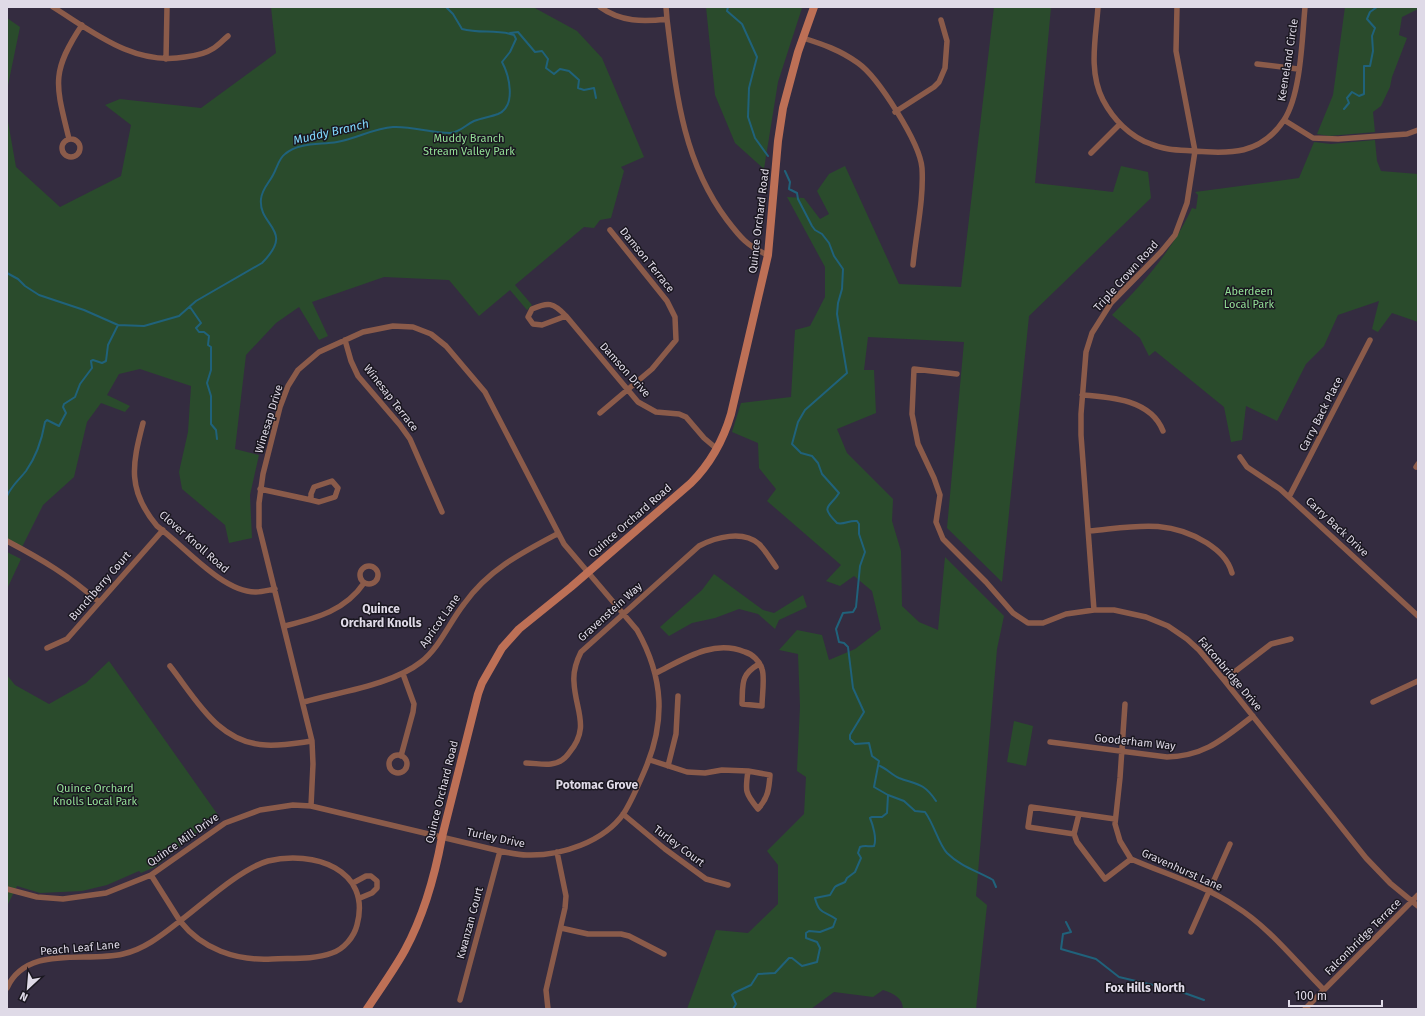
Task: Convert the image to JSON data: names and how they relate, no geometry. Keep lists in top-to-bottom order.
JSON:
{
  "streets": {
    "street": [
      "Keeneland Circle",
      "Quince Orchard Road",
      "Damson Terrace",
      "Triple Crown Road",
      "Damson Drive",
      "Winesap Terrace",
      "Carry Back Place",
      "Winesap Drive",
      "Carry Back Drive",
      "Clover Knoll Road",
      "Bunchberry Court",
      "Gravenstein Way",
      "Apricot Lane",
      "Falconbridge Drive",
      "Gooderham Way",
      "Turley Drive",
      "Quince Mill Drive",
      "Turley Court",
      "Gravenhurst Lane",
      "Kwanzan Court",
      "Falconbridge Terrace",
      "Peach Leaf Lane"
    ]
  },
  "crossings": [
    ["Keeneland Circle", "Triple Crown Road"],
    ["Quince Orchard Road", "Damson Drive"],
    ["Quince Orchard Road", "Winesap Drive"],
    ["Quince Orchard Road", "Turley Drive"],
    ["Quince Orchard Road", "Quince Mill Drive"],
    ["Damson Terrace", "Damson Drive"],
    ["Triple Crown Road", "Falconbridge Drive"],
    ["Winesap Terrace", "Winesap Drive"],
    ["Carry Back Place", "Carry Back Drive"],
    ["Winesap Drive", "Clover Knoll Road"],
    ["Winesap Drive", "Apricot Lane"],
    ["Winesap Drive", "Turley Drive"],
    ["Winesap Drive", "Quince Mill Drive"],
    ["Clover Knoll Road", "Bunchberry Court"],
    ["Gravenstein Way", "Turley Drive"],
    ["Falconbridge Drive", "Gooderham Way"],
    ["Falconbridge Drive", "Falconbridge Terrace"],
    ["Gooderham Way", "Gravenhurst Lane"],
    ["Turley Drive", "Quince Mill Drive"],
    ["Turley Drive", "Turley Court"],
    ["Turley Drive", "Kwanzan Court"],
    ["Gravenhurst Lane", "Falconbridge Terrace"]
  ],
  "districts": ["Quince Orchard Knolls", "Potomac Grove", "Fox Hills North"],
  "water": ["Muddy Branch"],
  "parks": ["Muddy Branch Stream Valley Park", "Aberdeen Local Park", "Quince Orchard Knolls Local Park"],
  "scale_bar": "100 m",
  "north": "bottom left"
}
